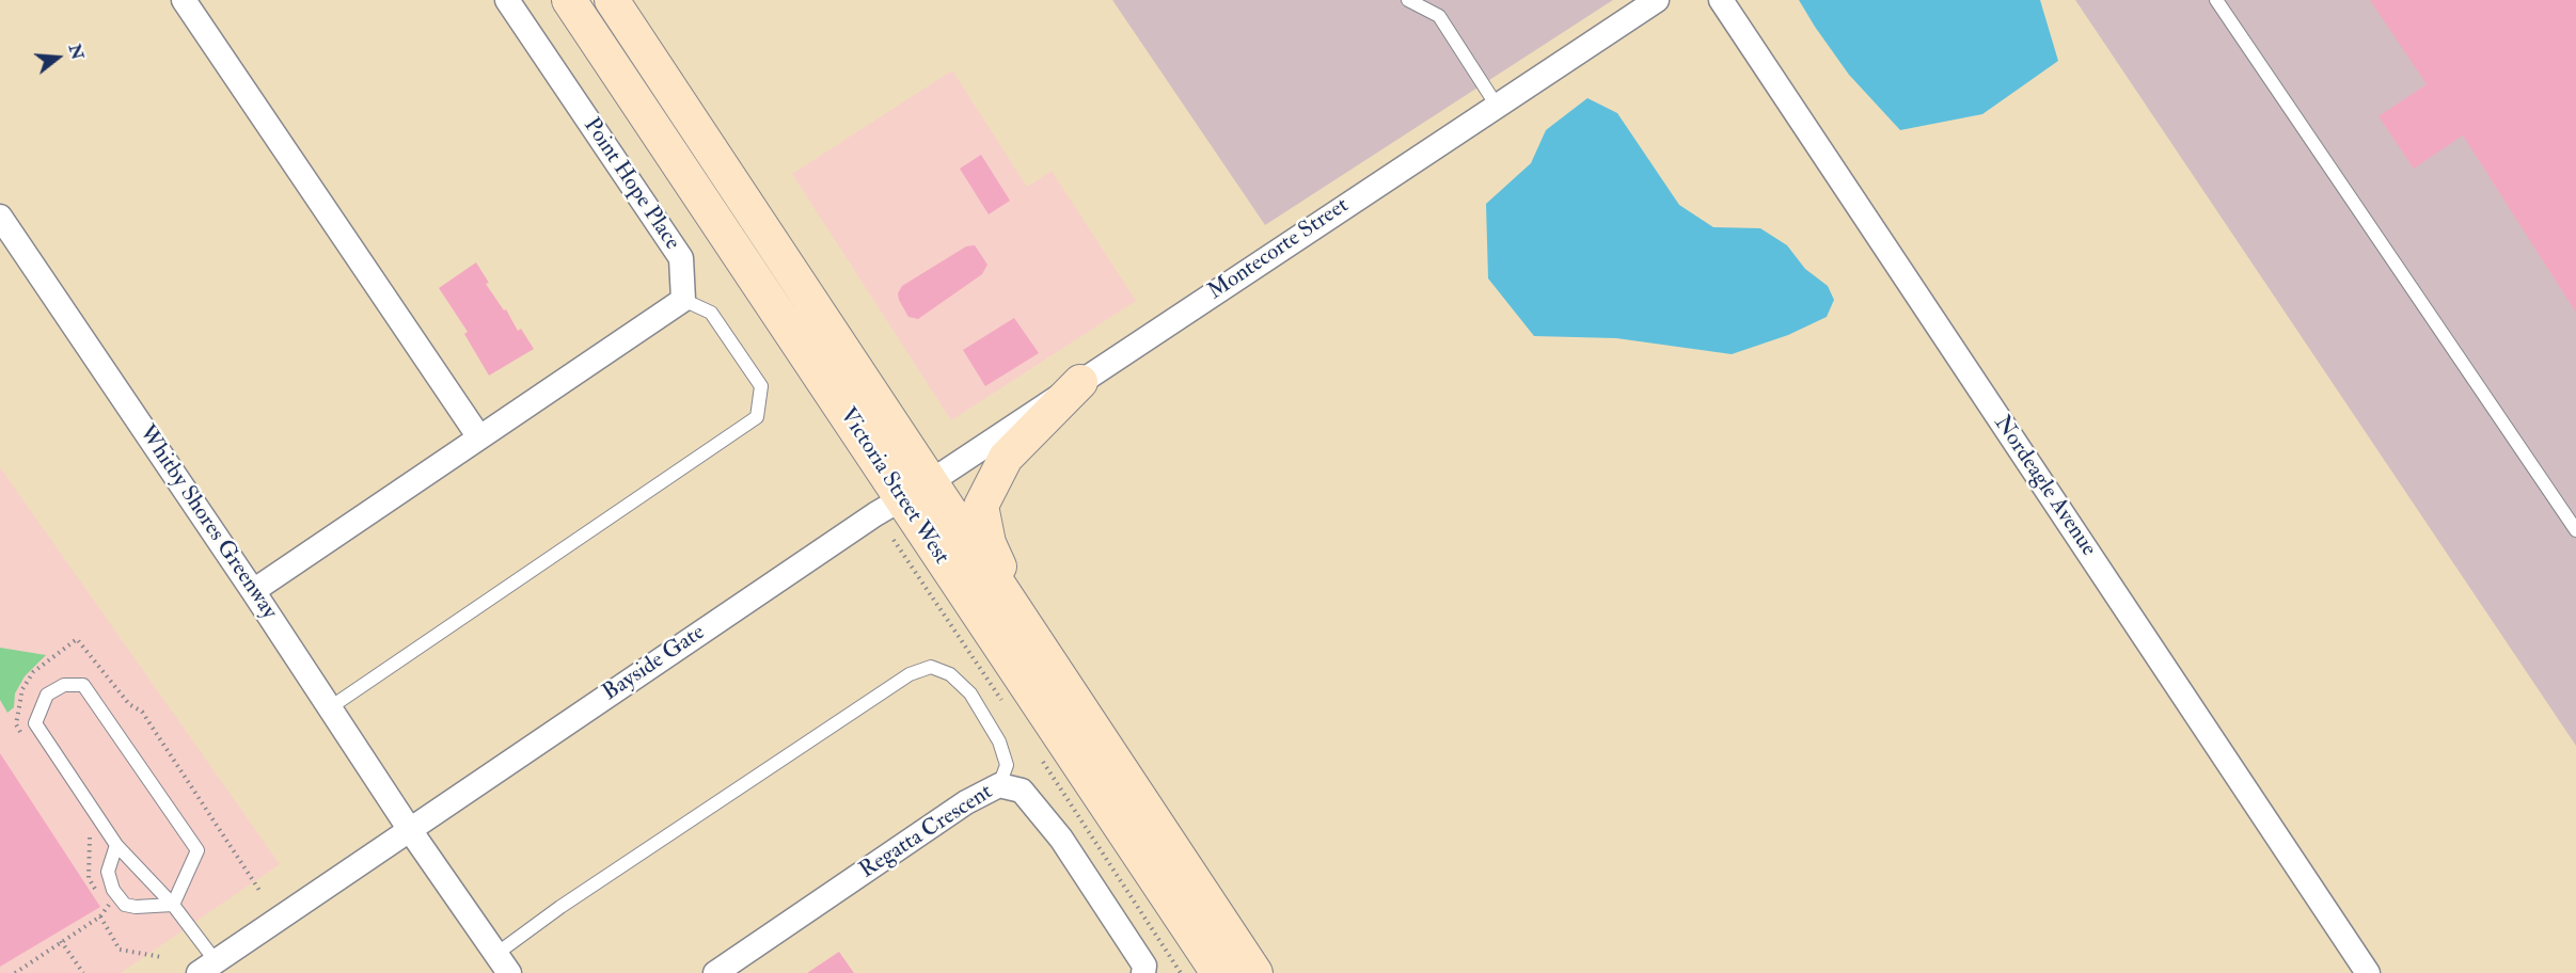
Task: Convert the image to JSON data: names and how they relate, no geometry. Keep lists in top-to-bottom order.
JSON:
{
  "streets": {
    "main road": ["Victoria Street West"],
    "street": [
      "Point Hope Place",
      "Montecorte Street",
      "Nordeagle Avenue",
      "Whitby Shores Greenway",
      "Bayside Gate",
      "Regatta Crescent"
    ]
  },
  "crossings": [
    ["Montecorte Street", "Victoria Street West"],
    ["Montecorte Street", "Bayside Gate"],
    ["Victoria Street West", "Bayside Gate"],
    ["Whitby Shores Greenway", "Bayside Gate"]
  ],
  "north": "right"
}
